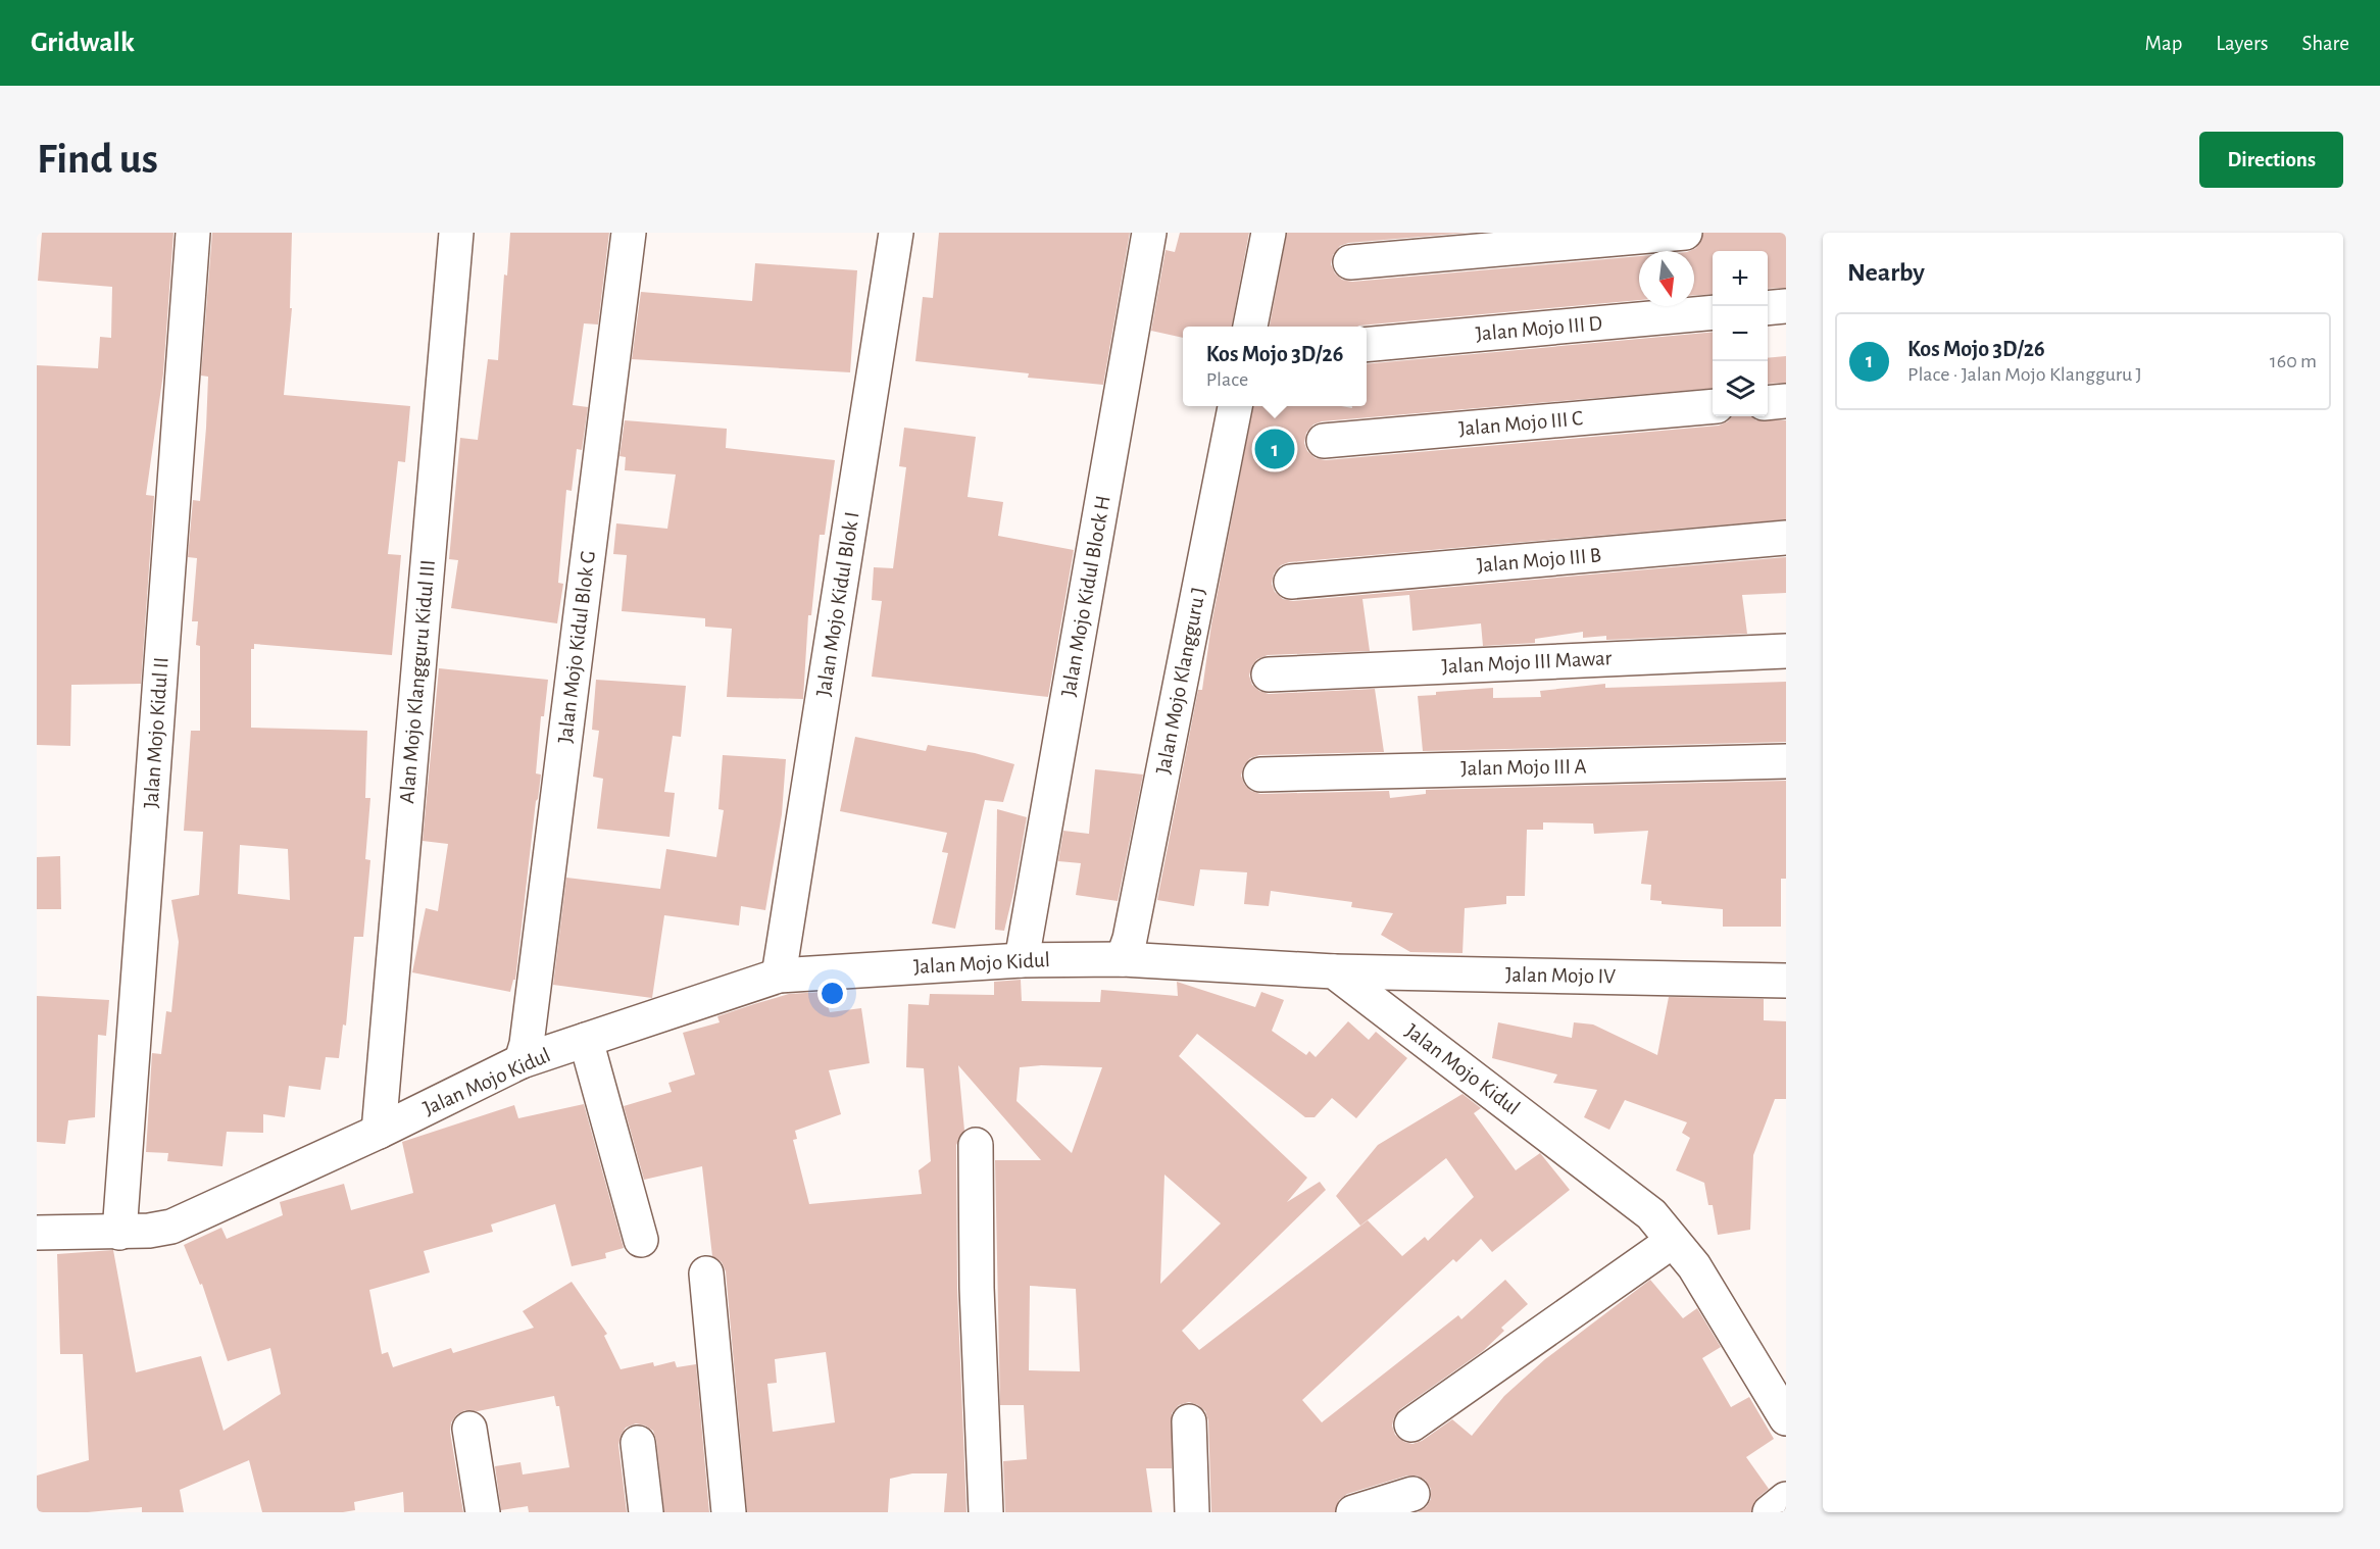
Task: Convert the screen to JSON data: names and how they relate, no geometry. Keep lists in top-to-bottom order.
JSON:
{
  "streets": {
    "street": [
      "Jalan Mojo III D",
      "Jalan Mojo III C",
      "Jalan Mojo III B",
      "Jalan Mojo Kidul Block H",
      "Jalan Mojo Kidul Blok I",
      "Jalan Mojo Kidul Blok G",
      "Jalan Mojo III Mawar",
      "Jalan Mojo Klangguru J",
      "Alan Mojo Klangguru Kidul III",
      "Jalan Mojo Kidul II",
      "Jalan Mojo III A",
      "Jalan Mojo Kidul",
      "Jalan Mojo IV"
    ]
  },
  "crossings": [
    ["Jalan Mojo Kidul Block H", "Jalan Mojo Kidul"],
    ["Jalan Mojo Kidul Blok I", "Jalan Mojo Kidul"],
    ["Jalan Mojo Kidul Blok G", "Jalan Mojo Kidul"],
    ["Jalan Mojo Klangguru J", "Jalan Mojo Kidul"],
    ["Alan Mojo Klangguru Kidul III", "Jalan Mojo Kidul"],
    ["Jalan Mojo Kidul II", "Jalan Mojo Kidul"],
    ["Jalan Mojo Kidul", "Jalan Mojo IV"]
  ],
  "north": "bottom",
  "page": {
    "header": "Gridwalk",
    "nav": ["Map", "Layers", "Share"],
    "buttons": "Directions",
    "title": "Find us",
    "heading": "Nearby",
    "map_buttons": ["+", "−"],
    "list": [
      {
        "mark": "1",
        "name": "Kos Mojo 3D/26",
        "note": "Place · Jalan Mojo Klangguru J",
        "value": "160 m"
      }
    ],
    "popup": ["Kos Mojo 3D/26", "Place"],
    "pins": "1"
  }
}
